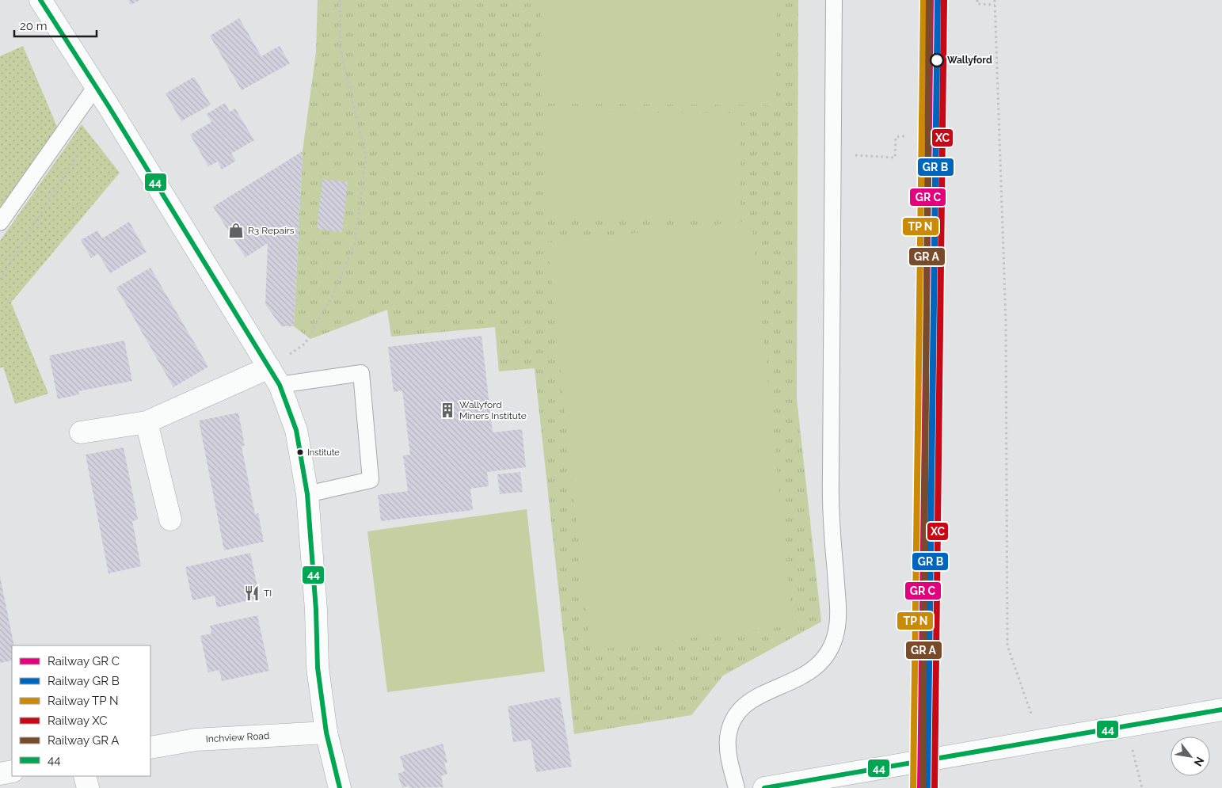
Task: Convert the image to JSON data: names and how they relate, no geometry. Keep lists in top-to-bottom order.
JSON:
{
  "streets": {
    "street": ["Inchview Road"]
  },
  "places": {
    "other": ["Wallyford", "Institute"],
    "shop": ["R3 Repairs"],
    "building": ["Wallyford Miners Institute"],
    "restaurant": ["TI"]
  },
  "lines": ["rail line XC", "transit line 44"],
  "legend": [
    "Railway GR C",
    "Railway GR B",
    "Railway TP N",
    "Railway XC",
    "Railway GR A",
    "44"
  ],
  "scale_bar": "20 m",
  "north": "bottom right"
}
